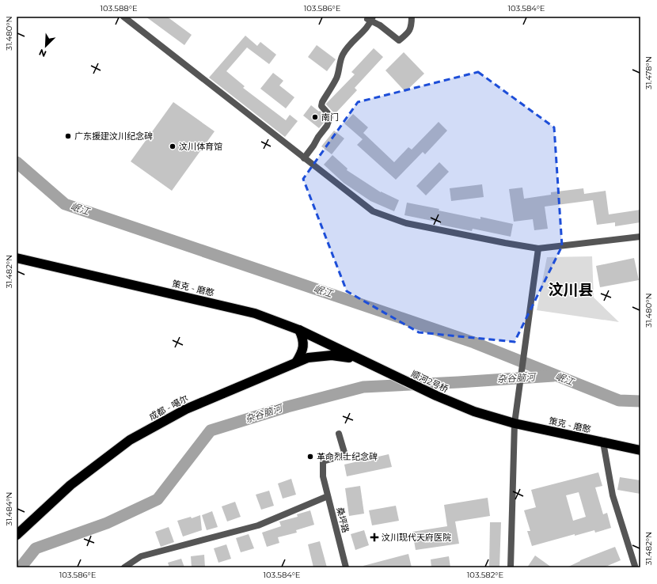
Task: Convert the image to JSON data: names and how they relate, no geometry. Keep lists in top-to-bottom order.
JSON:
{
  "streets": {
    "highway": ["策克 - 磨憨", "顺河2号桥", "成都 - 噶尔"],
    "street": ["桑坪路"]
  },
  "crossings": [
    ["策克 - 磨憨", "顺河2号桥"],
    ["策克 - 磨憨", "成都 - 噶尔"],
    ["顺河2号桥", "成都 - 噶尔"]
  ],
  "districts": ["汶川县"],
  "water": ["岷江", "杂谷脑河"],
  "places": {
    "other": [
      "南门",
      "广东援建汶川纪念碑",
      "汶川体育馆",
      "革命烈士纪念碑"
    ],
    "health": ["汶川现代天府医院"]
  },
  "north": "bottom left",
  "coordinates": [
    "103.588°E",
    "103.586°E",
    "103.584°E",
    "31.480°N",
    "31.478°N",
    "31.482°N",
    "31.484°N",
    "103.582°E"
  ]
}
